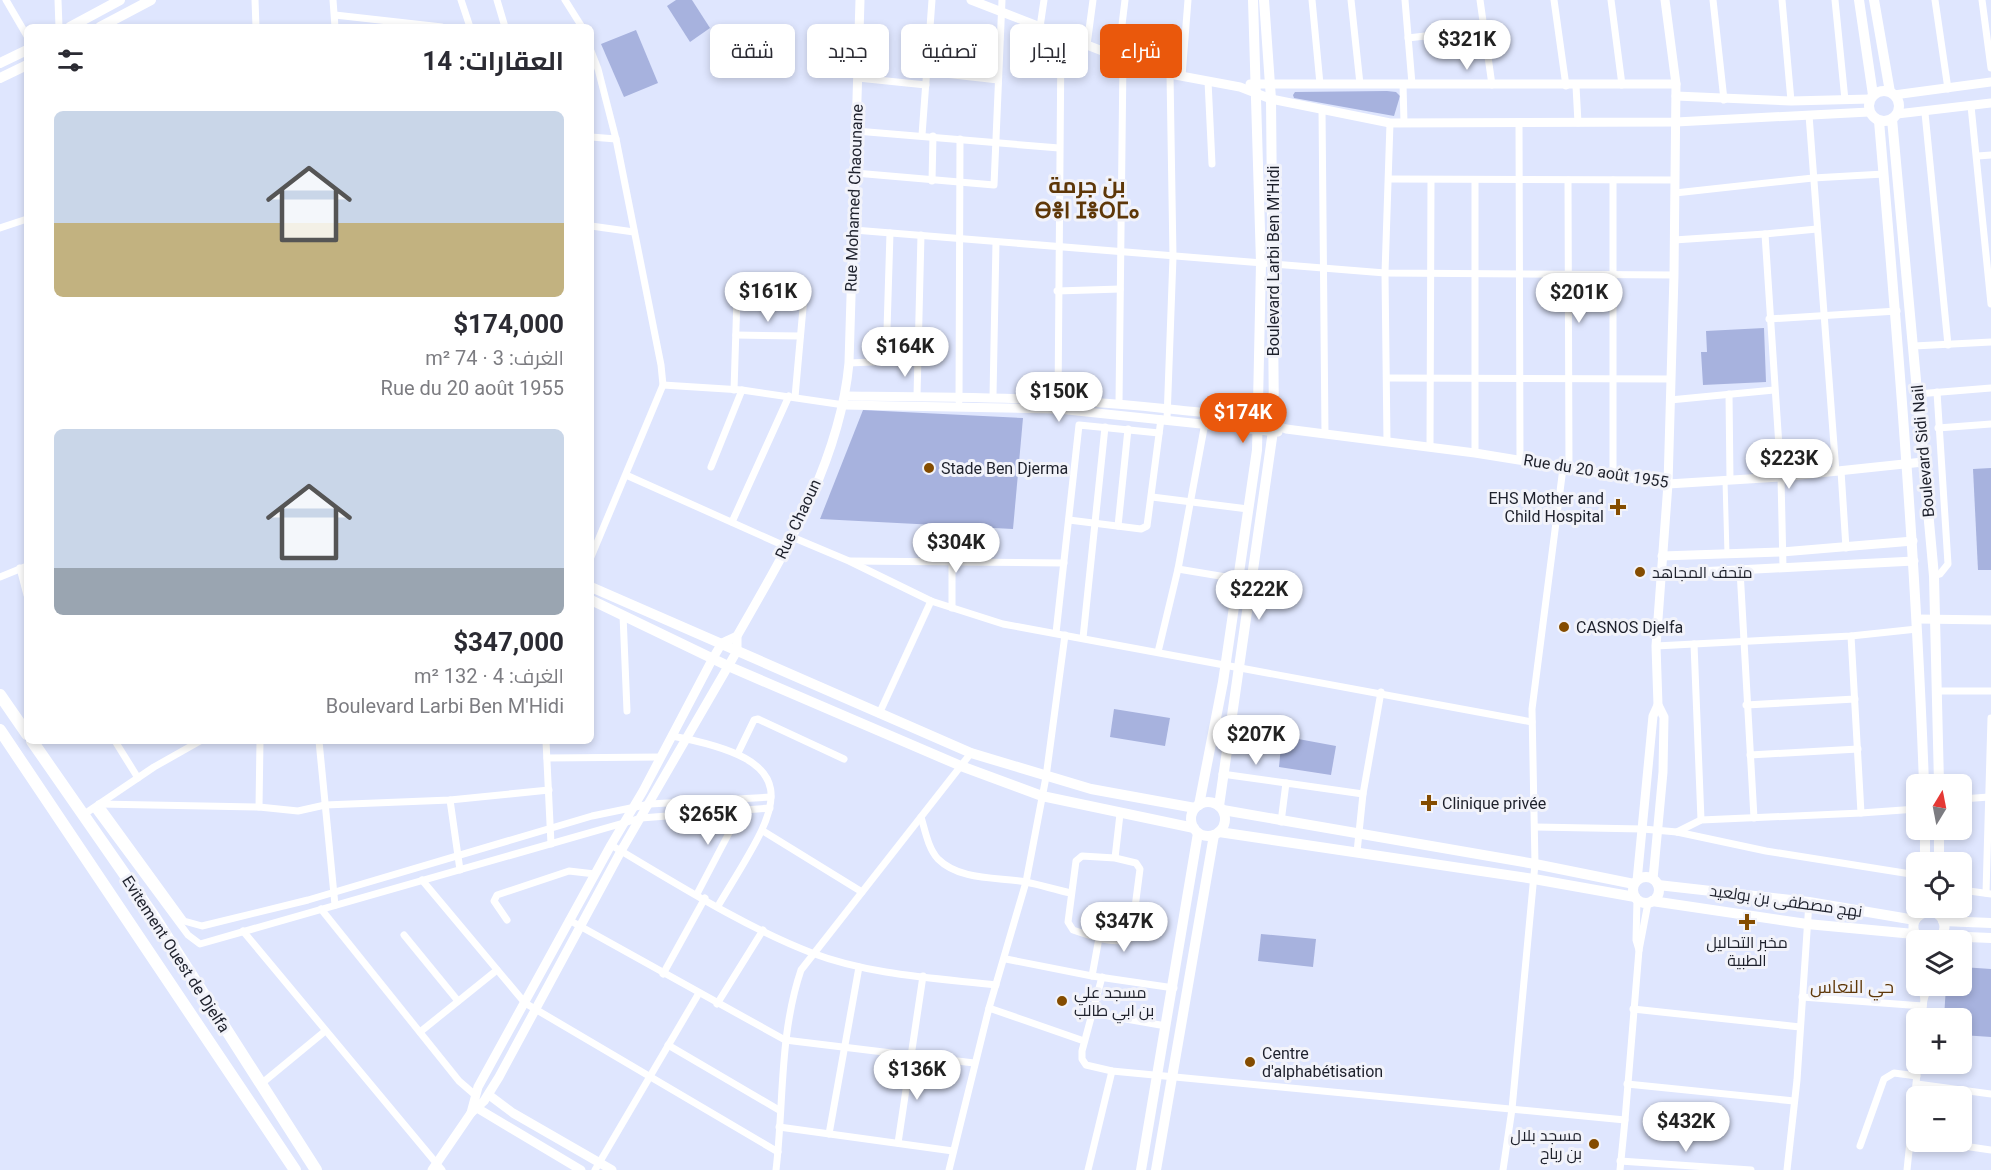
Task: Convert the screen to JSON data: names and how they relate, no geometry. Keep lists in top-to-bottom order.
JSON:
{
  "streets": {
    "highway": ["Evitement Ouest de Djelfa"],
    "main road": ["Boulevard Larbi Ben M'Hidi", "Boulevard Sidi Nail", "نهج مصطفى بن بولعيد"],
    "street": ["Rue Mohamed Chaounane", "Rue du 20 août 1955", "Rue Chaoun"]
  },
  "crossings": [
    ["Rue Mohamed Chaounane", "Rue du 20 août 1955"],
    ["Rue Mohamed Chaounane", "Rue Chaoun"],
    ["Boulevard Larbi Ben M'Hidi", "Rue du 20 août 1955"],
    ["Boulevard Larbi Ben M'Hidi", "نهج مصطفى بن بولعيد"],
    ["Boulevard Sidi Nail", "Rue du 20 août 1955"],
    ["Rue du 20 août 1955", "Rue Chaoun"]
  ],
  "districts": ["بن جرمة ⴱⴻⵏ ⵊⴻⵔⵎⴰ", "حي النعاس"],
  "places": {
    "other": [
      "Stade Ben Djerma",
      "متحف المجاهد",
      "CASNOS Djelfa",
      "مسجد علي بن ابي طالب",
      "Centre d'alphabétisation",
      "مسجد بلال بن رباح"
    ],
    "health": ["EHS Mother and Child Hospital", "Clinique privée", "مخبر التحاليل الطبية"]
  },
  "north": "top",
  "page": {
    "price": [
      "$321K",
      "$161K",
      "$201K",
      "$164K",
      "$150K",
      "$174K",
      "$223K",
      "$304K",
      "$222K",
      "$207K",
      "$265K",
      "$347K",
      "$136K",
      "$432K"
    ],
    "chip": [
      "شراء",
      "إيجار",
      "تصفية",
      "جديد",
      "شقة"
    ],
    "heading": "العقارات: 14",
    "list": [
      {
        "name": "$174,000",
        "note": "الغرف: 3 · 74 m² · Rue du 20 août 1955"
      },
      {
        "name": "$347,000",
        "note": "الغرف: 4 · 132 m² · Boulevard Larbi Ben M'Hidi"
      }
    ],
    "map_buttons": ["+", "−"]
  }
}
